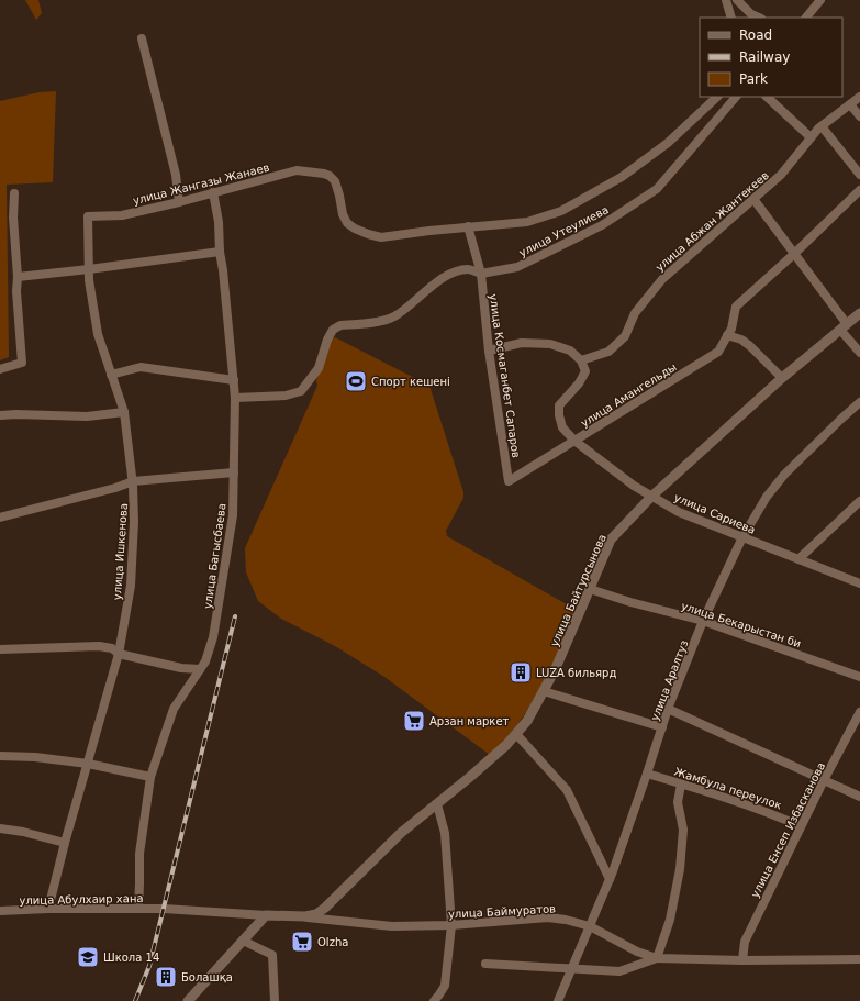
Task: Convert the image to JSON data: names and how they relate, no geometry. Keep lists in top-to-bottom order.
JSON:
{
  "streets": {
    "street": [
      "улица Жангазы Жанаев",
      "улица Абжан Жантекеев",
      "улица Утеулиева",
      "улица Космаганбет Сапаров",
      "улица Амангельды",
      "улица Сариева",
      "улица Ишкенова",
      "улица Багысбаева",
      "улица Байтурсынова",
      "улица Бекарыстан би",
      "улица Аралтуз",
      "Жамбула переулок",
      "улица Енсеп Избасканова",
      "улица Абулхаир хана",
      "улица Баймуратов"
    ]
  },
  "crossings": [
    ["улица Жангазы Жанаев", "улица Космаганбет Сапаров"],
    ["улица Жангазы Жанаев", "улица Ишкенова"],
    ["улица Жангазы Жанаев", "улица Багысбаева"],
    ["улица Абжан Жантекеев", "улица Сариева"],
    ["улица Утеулиева", "улица Космаганбет Сапаров"],
    ["улица Утеулиева", "улица Багысбаева"],
    ["улица Космаганбет Сапаров", "улица Амангельды"],
    ["улица Амангельды", "улица Сариева"],
    ["улица Сариева", "улица Байтурсынова"],
    ["улица Сариева", "улица Аралтуз"],
    ["улица Ишкенова", "улица Абулхаир хана"],
    ["улица Багысбаева", "улица Абулхаир хана"],
    ["улица Байтурсынова", "улица Бекарыстан би"],
    ["улица Байтурсынова", "улица Баймуратов"],
    ["улица Бекарыстан би", "улица Аралтуз"],
    ["улица Аралтуз", "Жамбула переулок"],
    ["улица Аралтуз", "улица Баймуратов"],
    ["Жамбула переулок", "улица Енсеп Избасканова"],
    ["улица Енсеп Избасканова", "улица Баймуратов"],
    ["улица Абулхаир хана", "улица Баймуратов"]
  ],
  "places": {
    "sports": ["Спорт кешені"],
    "building": ["LUZA бильярд", "Болашқа"],
    "supermarket": ["Арзан маркет", "Olzha"],
    "school or university": ["Школа 14"]
  },
  "legend": ["Road", "Railway", "Park"]
}
